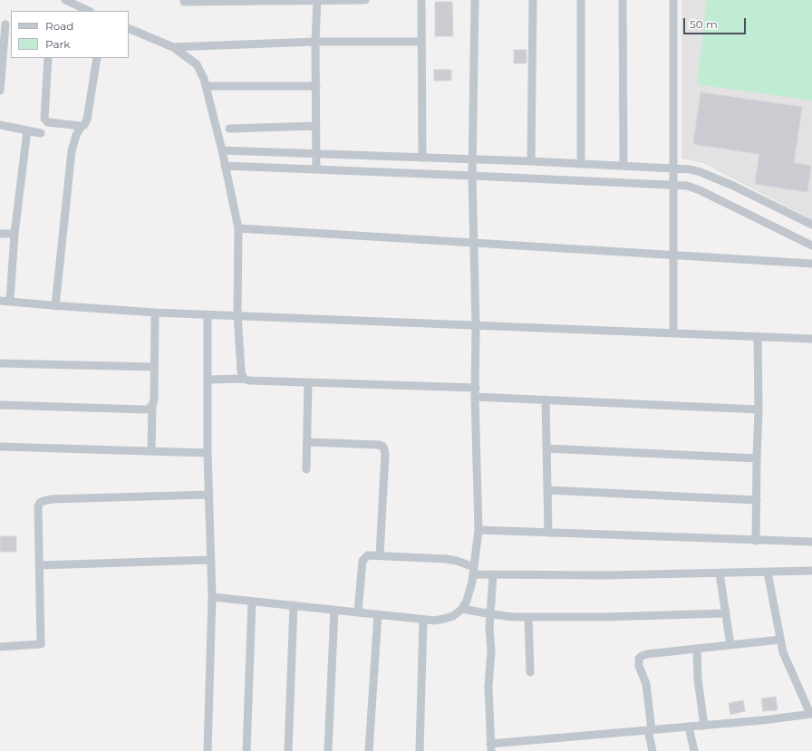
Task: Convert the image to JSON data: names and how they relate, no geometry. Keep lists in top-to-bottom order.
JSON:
{
  "legend": ["Road", "Park"],
  "scale_bar": "50 m"
}
